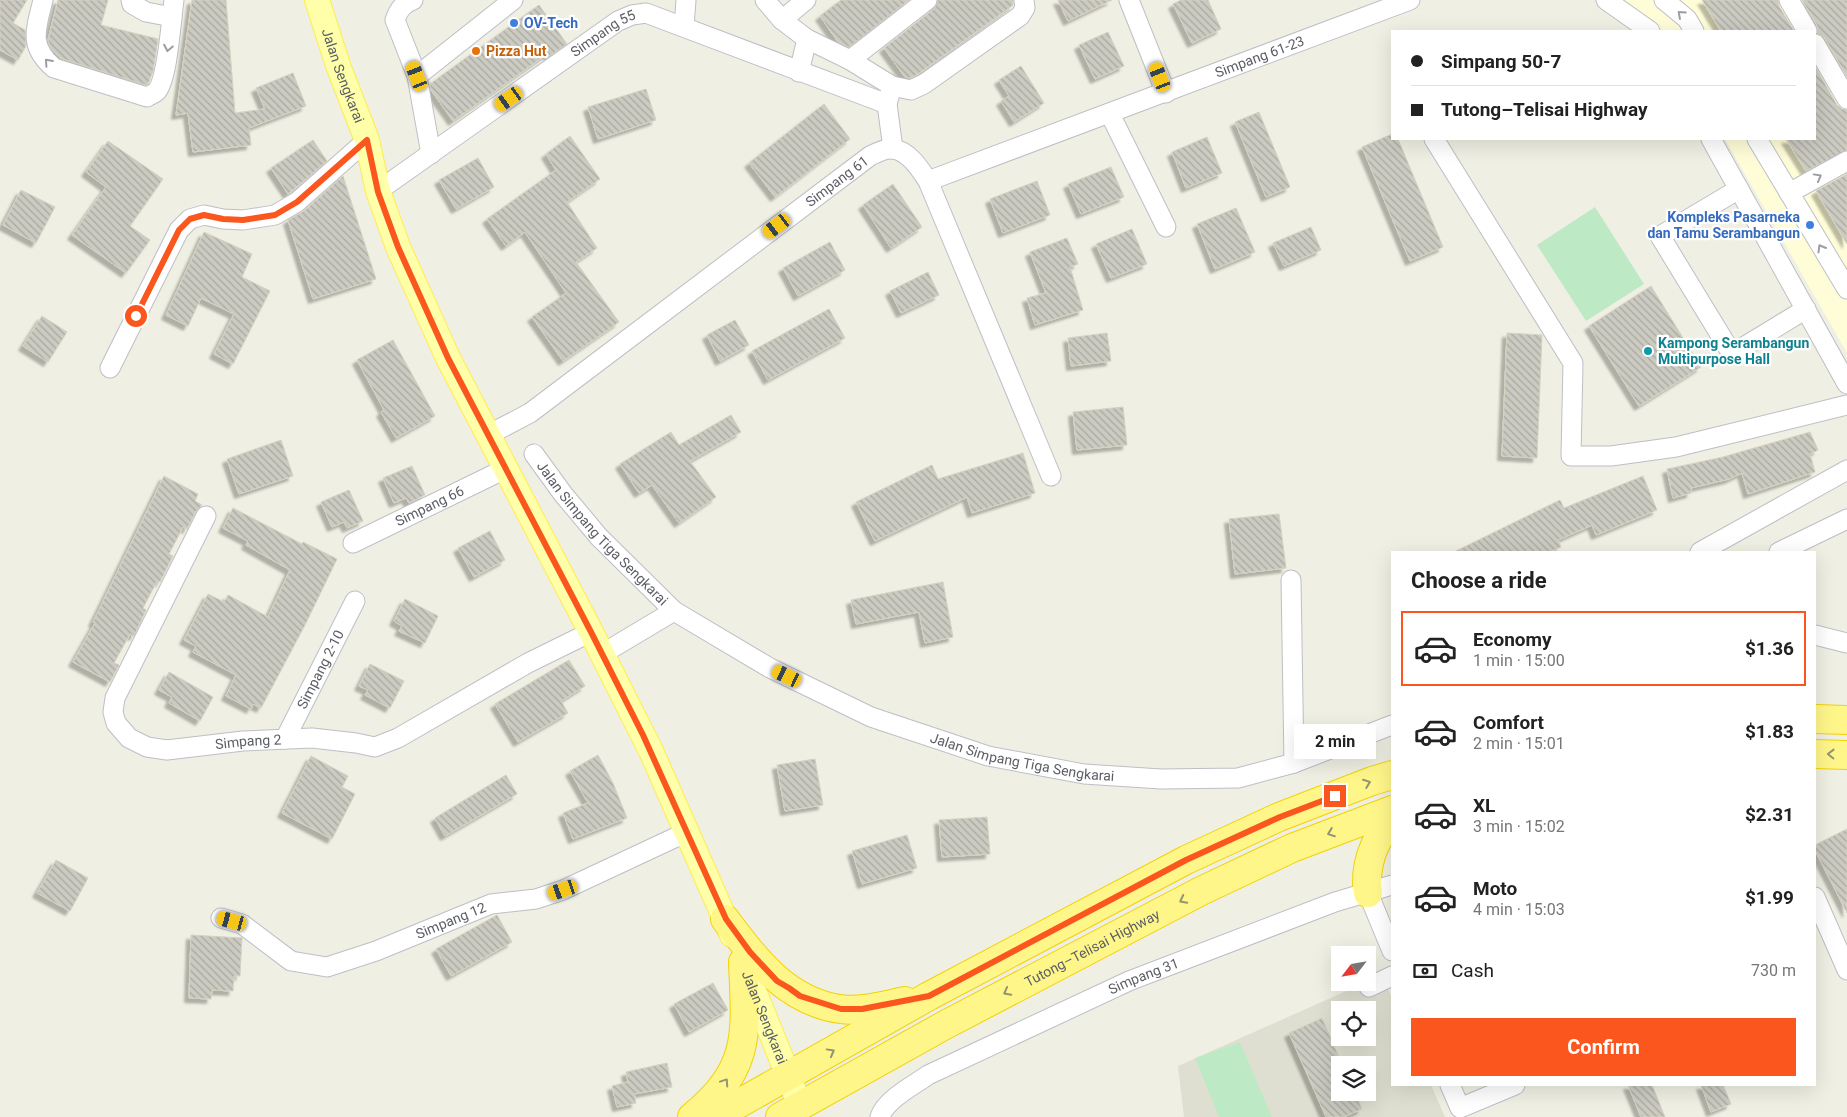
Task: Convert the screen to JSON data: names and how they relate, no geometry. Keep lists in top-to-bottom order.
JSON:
{
  "streets": {
    "highway": ["Tutong–Telisai Highway"],
    "main road": ["Jalan Sengkarai"],
    "street": [
      "Simpang 55",
      "Simpang 61-23",
      "Simpang 61",
      "Simpang 66",
      "Jalan Simpang Tiga Sengkarai",
      "Simpang 2-10",
      "Simpang 2",
      "Simpang 12",
      "Simpang 31"
    ]
  },
  "crossings": [
    ["Simpang 55", "Jalan Sengkarai"],
    ["Jalan Sengkarai", "Simpang 61"],
    ["Jalan Sengkarai", "Simpang 66"],
    ["Jalan Sengkarai", "Jalan Simpang Tiga Sengkarai"],
    ["Jalan Sengkarai", "Simpang 2"],
    ["Jalan Sengkarai", "Simpang 12"],
    ["Jalan Sengkarai", "Tutong–Telisai Highway"],
    ["Simpang 2-10", "Simpang 2"]
  ],
  "places": [
    "OV-Tech",
    "Pizza Hut",
    "Kompleks Pasarneka dan Tamu Serambangun",
    "Kampong Serambangun Multipurpose Hall"
  ],
  "north": "bottom left",
  "page": {
    "banner": ["Simpang 50-7", "Tutong–Telisai Highway"],
    "heading": "Choose a ride",
    "list": [
      {
        "name": "Economy",
        "note": "1 min · 15:00",
        "value": "$1.36"
      },
      {
        "name": "Comfort",
        "note": "2 min · 15:01",
        "value": "$1.83"
      },
      {
        "name": "XL",
        "note": "3 min · 15:02",
        "value": "$2.31"
      },
      {
        "name": "Moto",
        "note": "4 min · 15:03",
        "value": "$1.99"
      }
    ],
    "bubble": "2 min",
    "pay": ["Cash", "730 m"],
    "buttons": "Confirm"
  }
}
